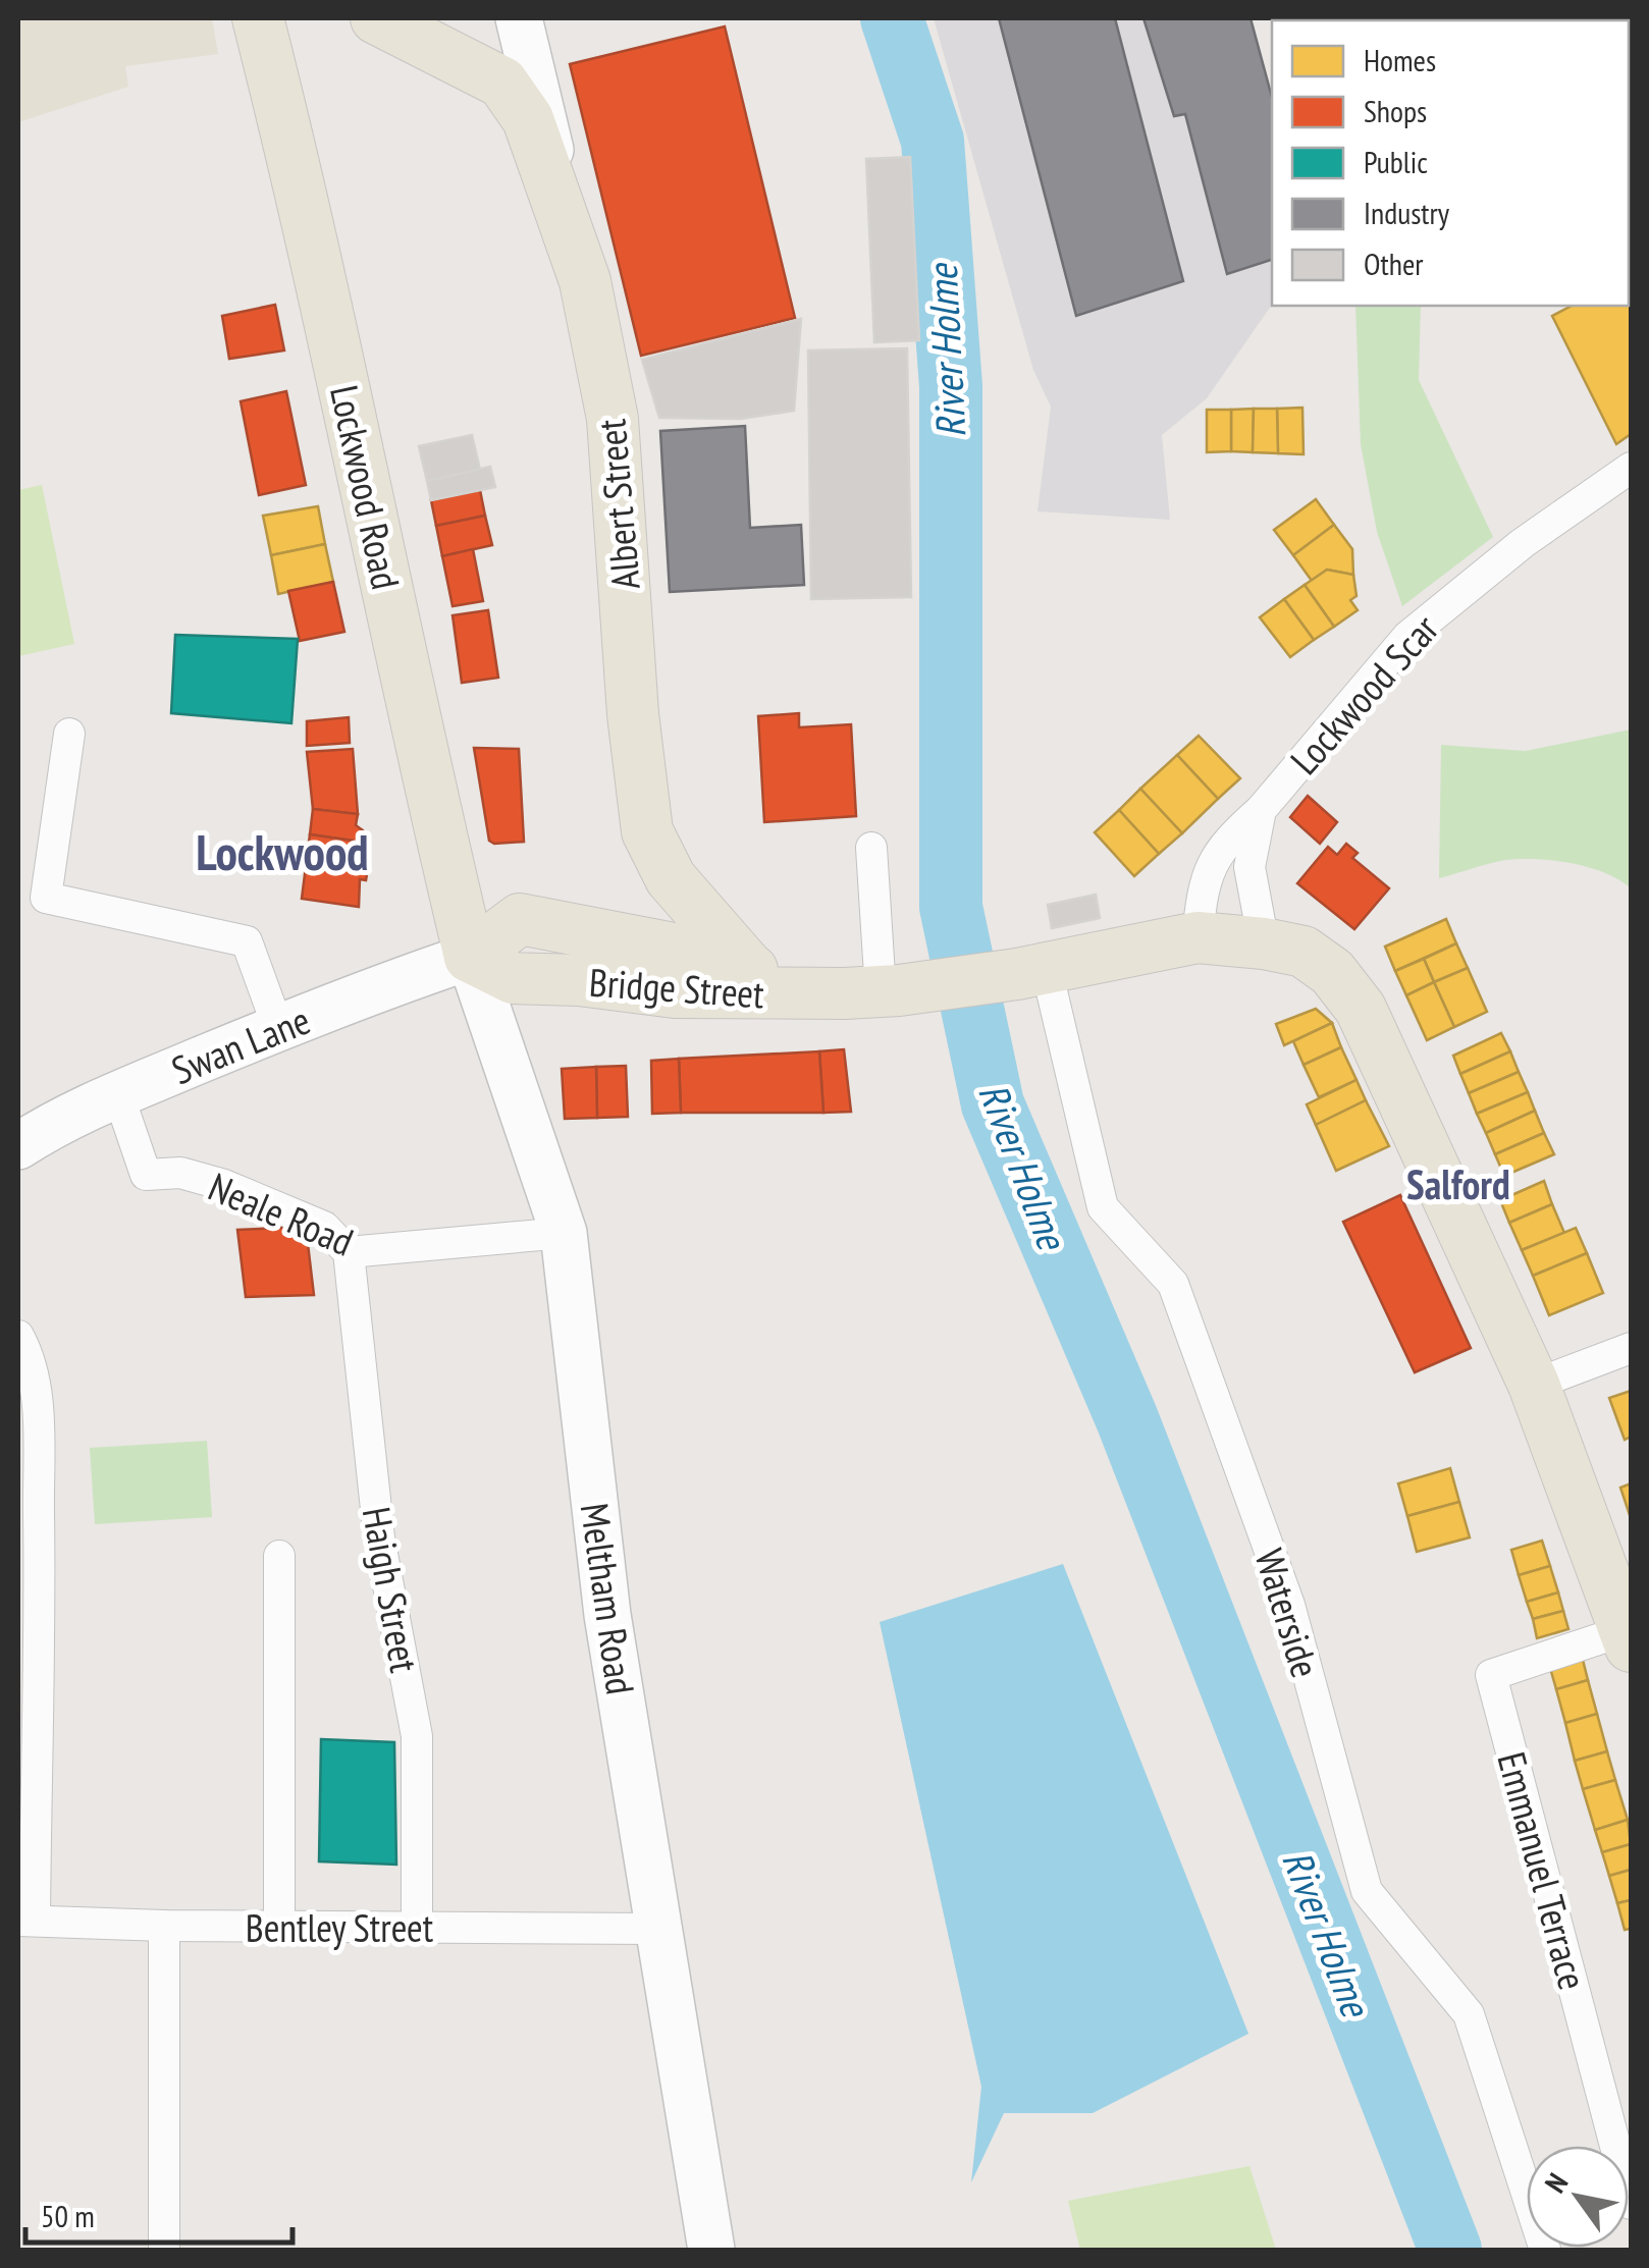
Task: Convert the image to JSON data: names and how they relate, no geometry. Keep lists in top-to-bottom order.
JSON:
{
  "streets": {
    "main road": [
      "Lockwood Road",
      "Albert Street",
      "Bridge Street",
      "Swan Lane",
      "Meltham Road"
    ],
    "street": [
      "Lockwood Scar",
      "Neale Road",
      "Haigh Street",
      "Waterside",
      "Emmanuel Terrace",
      "Bentley Street"
    ]
  },
  "crossings": [
    ["Lockwood Road", "Bridge Street"],
    ["Lockwood Road", "Swan Lane"],
    ["Lockwood Road", "Meltham Road"],
    ["Albert Street", "Bridge Street"],
    ["Bridge Street", "Swan Lane"],
    ["Bridge Street", "Meltham Road"],
    ["Swan Lane", "Neale Road"],
    ["Swan Lane", "Meltham Road"],
    ["Neale Road", "Haigh Street"],
    ["Neale Road", "Meltham Road"],
    ["Haigh Street", "Bentley Street"],
    ["Meltham Road", "Bentley Street"]
  ],
  "districts": ["Lockwood", "Salford"],
  "water": ["River Holme"],
  "legend": [
    "Homes",
    "Shops",
    "Public",
    "Industry",
    "Other"
  ],
  "scale_bar": "50 m",
  "north": "top left"
}
